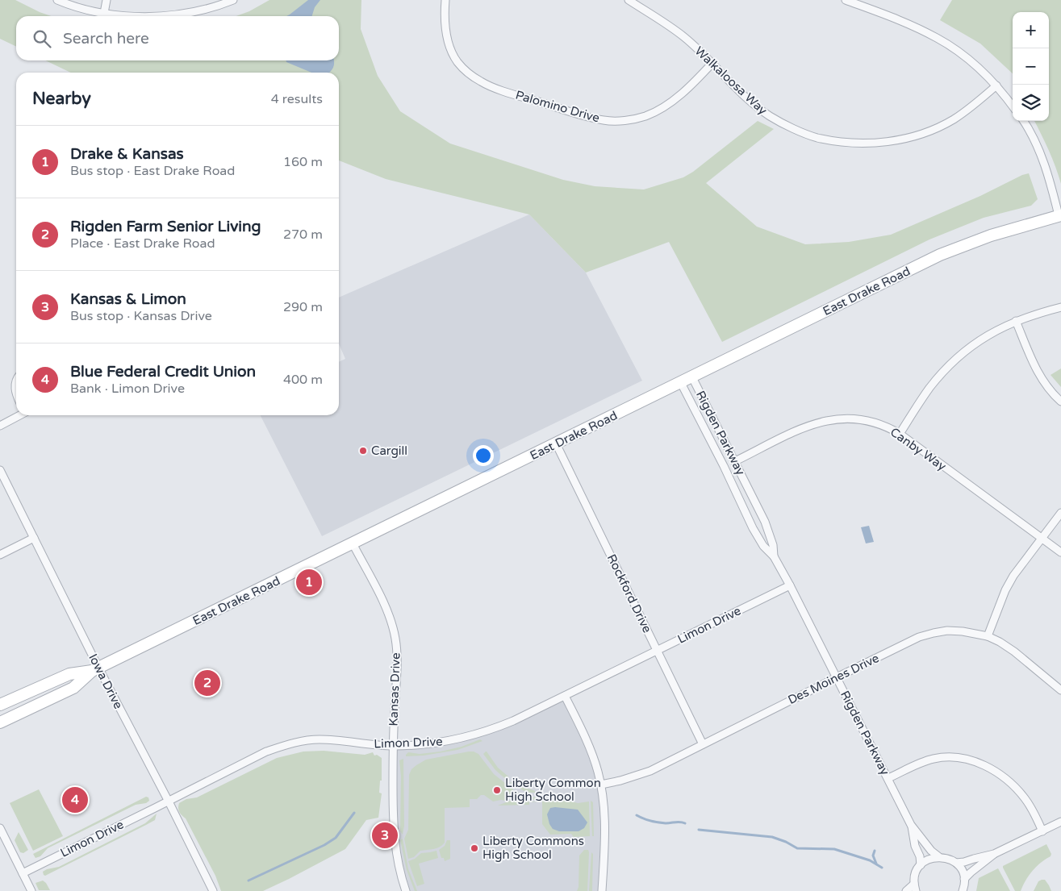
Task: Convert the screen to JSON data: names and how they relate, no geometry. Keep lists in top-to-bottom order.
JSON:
{
  "streets": {
    "main road": ["East Drake Road"],
    "street": [
      "Walkaloosa Way",
      "Palomino Drive",
      "Rigden Parkway",
      "Canby Way",
      "Rockford Drive",
      "Limon Drive",
      "Des Moines Drive",
      "Iowa Drive",
      "Kansas Drive"
    ]
  },
  "crossings": [
    ["Walkaloosa Way", "Palomino Drive"],
    ["East Drake Road", "Rigden Parkway"],
    ["East Drake Road", "Rockford Drive"],
    ["East Drake Road", "Iowa Drive"],
    ["East Drake Road", "Kansas Drive"],
    ["Rigden Parkway", "Canby Way"],
    ["Rigden Parkway", "Limon Drive"],
    ["Rigden Parkway", "Des Moines Drive"],
    ["Rockford Drive", "Limon Drive"],
    ["Rockford Drive", "Des Moines Drive"],
    ["Limon Drive", "Iowa Drive"],
    ["Limon Drive", "Kansas Drive"]
  ],
  "places": ["Cargill", "Liberty Common High School", "Liberty Commons High School"],
  "page": {
    "map_buttons": ["+", "−"],
    "search": "Search here",
    "heading": ["Nearby", "4 results"],
    "list": [
      {
        "mark": "1",
        "name": "Drake & Kansas",
        "note": "Bus stop · East Drake Road",
        "value": "160 m"
      },
      {
        "mark": "2",
        "name": "Rigden Farm Senior Living",
        "note": "Place · East Drake Road",
        "value": "270 m"
      },
      {
        "mark": "3",
        "name": "Kansas & Limon",
        "note": "Bus stop · Kansas Drive",
        "value": "290 m"
      },
      {
        "mark": "4",
        "name": "Blue Federal Credit Union",
        "note": "Bank · Limon Drive",
        "value": "400 m"
      }
    ],
    "pins": [
      "1",
      "2",
      "4",
      "3"
    ]
  }
}
